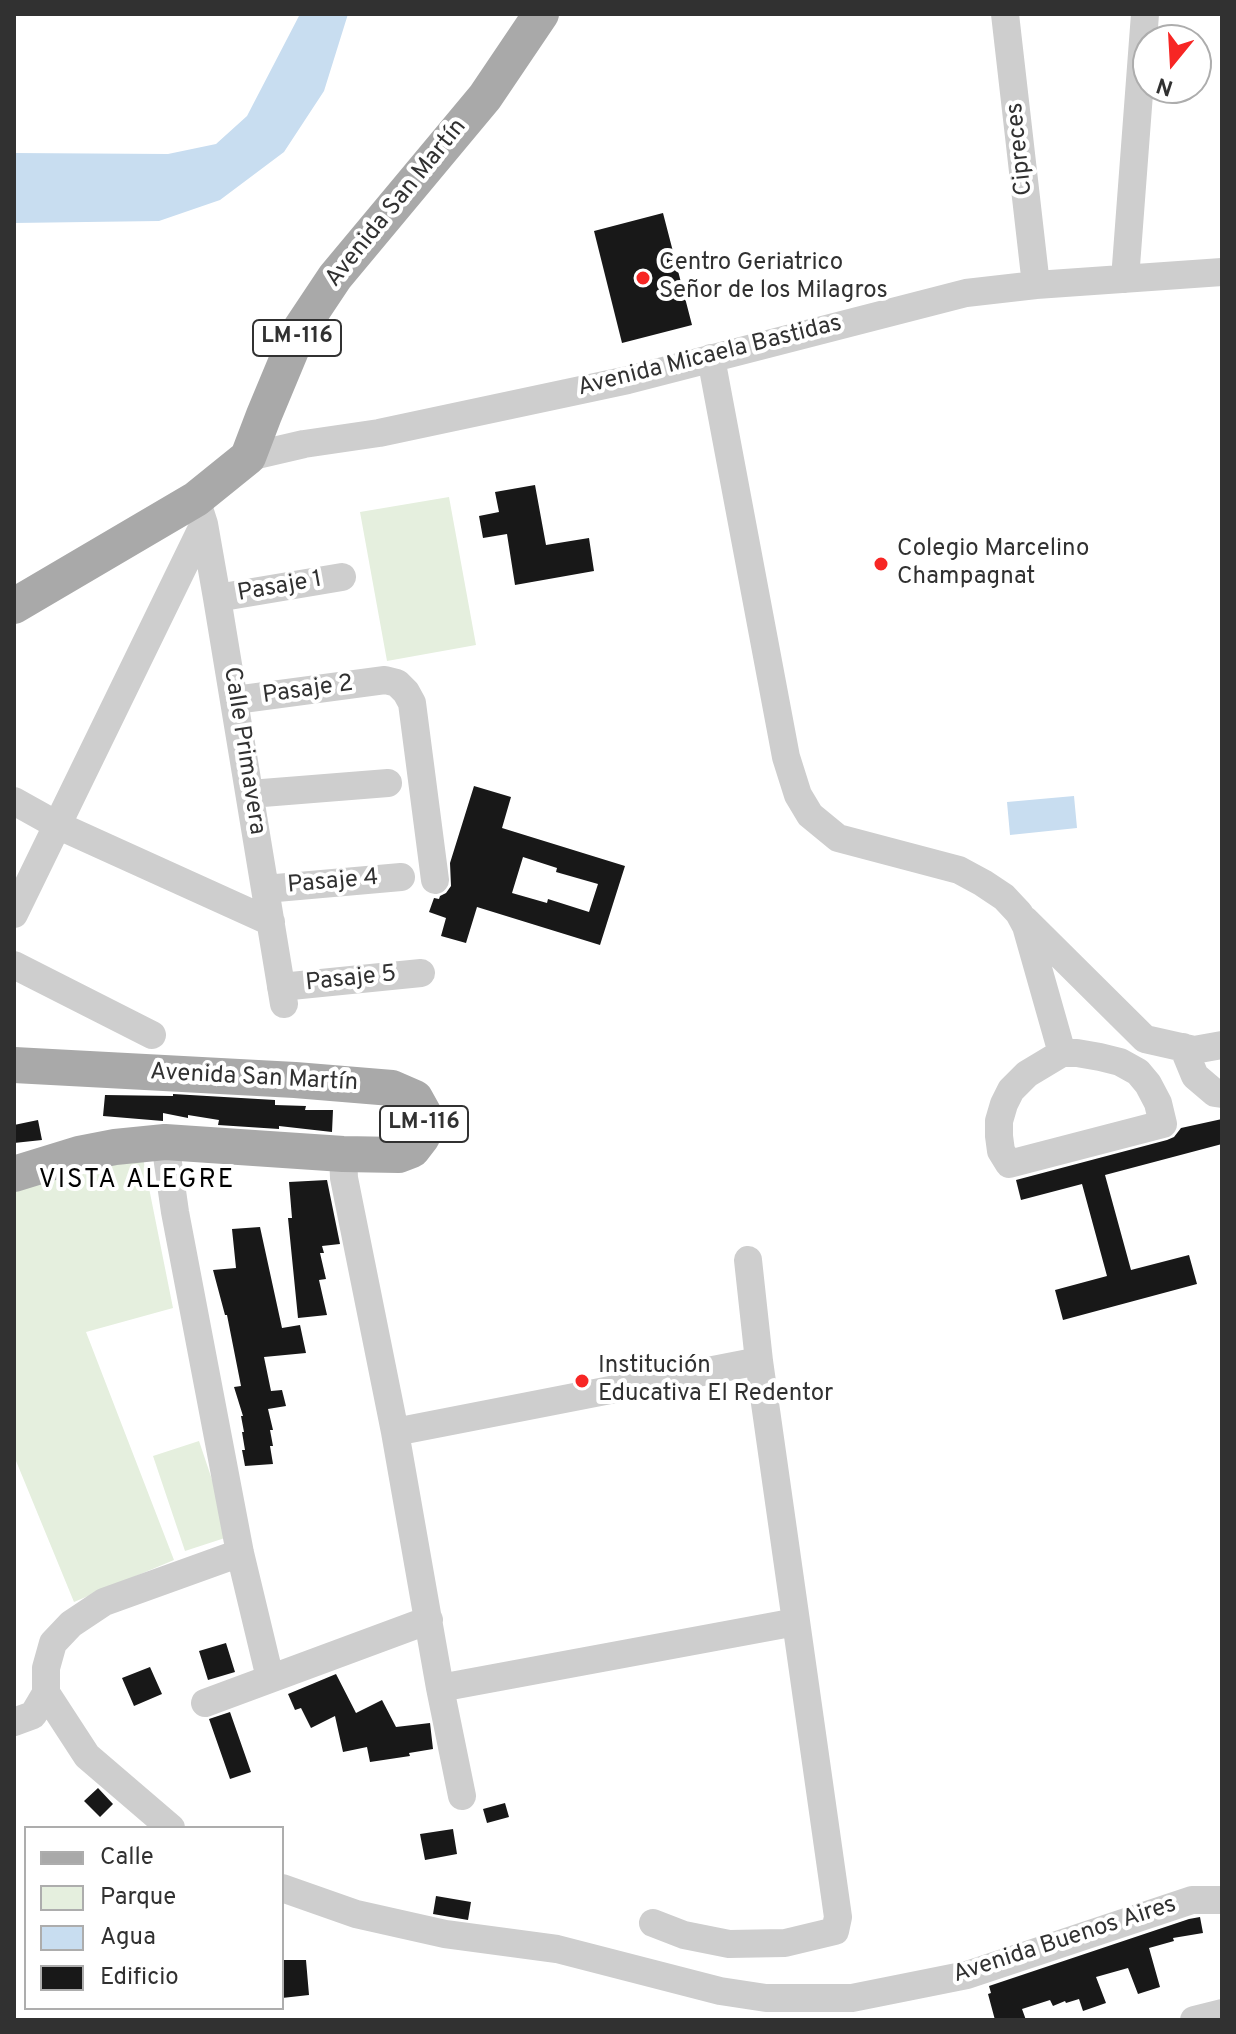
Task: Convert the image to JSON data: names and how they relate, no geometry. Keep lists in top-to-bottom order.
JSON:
{
  "streets": {
    "main road": ["Avenida San Martín", "LM-116"],
    "street": [
      "Cipreces",
      "Avenida Micaela Bastidas",
      "Pasaje 1",
      "Pasaje 2",
      "Calle Primavera",
      "Pasaje 4",
      "Pasaje 5",
      "Avenida Buenos Aires"
    ]
  },
  "crossings": [
    ["Cipreces", "Avenida Micaela Bastidas"],
    ["Avenida San Martín", "Avenida Micaela Bastidas"],
    ["Pasaje 1", "Calle Primavera"],
    ["Pasaje 2", "Calle Primavera"],
    ["Calle Primavera", "Pasaje 4"],
    ["Calle Primavera", "Pasaje 5"]
  ],
  "districts": ["VISTA ALEGRE"],
  "places": ["Centro Geriatrico Señor de los Milagros", "Colegio Marcelino Champagnat", "Institución Educativa El Redentor"],
  "legend": [
    "Calle",
    "Parque",
    "Agua",
    "Edificio"
  ],
  "north": "bottom"
}
